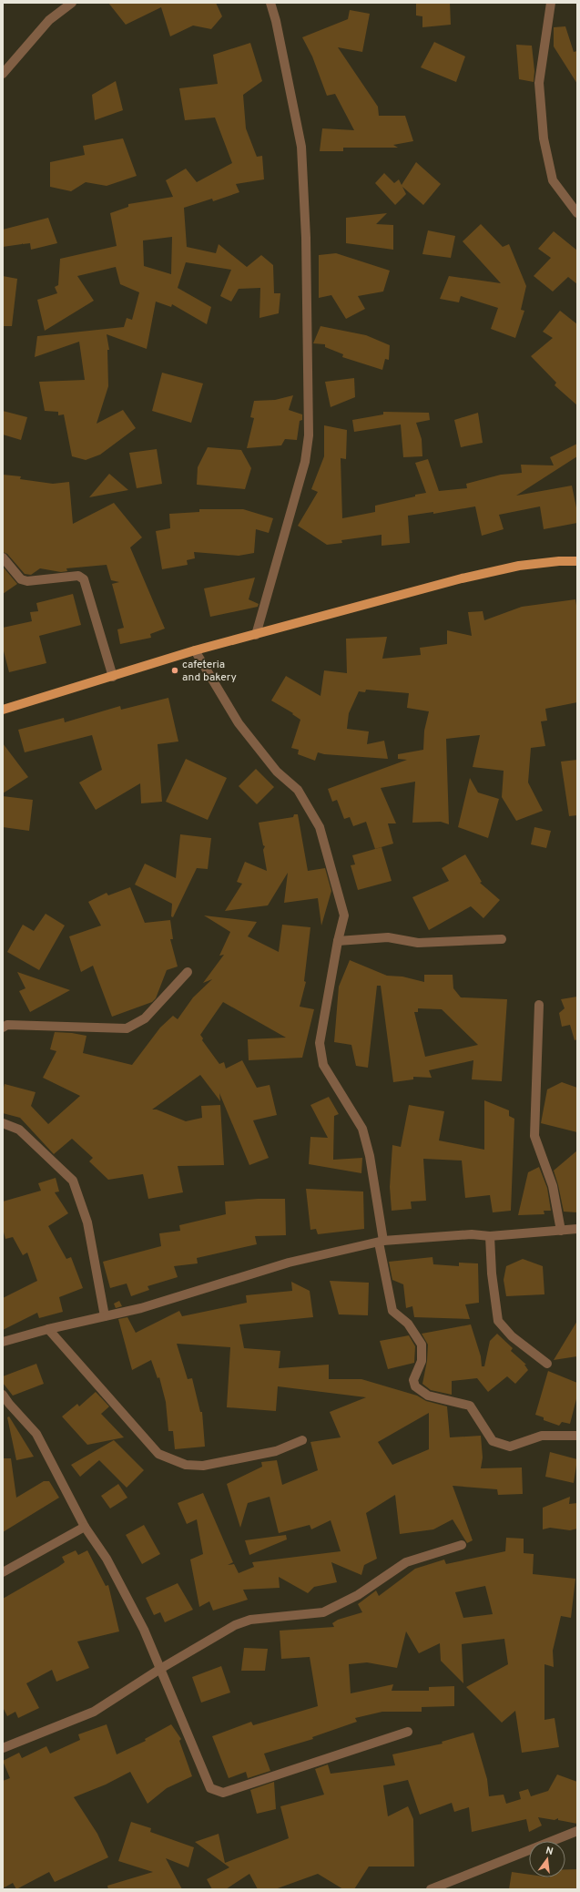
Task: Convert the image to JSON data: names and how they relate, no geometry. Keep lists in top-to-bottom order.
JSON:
{
  "places": ["cafeteria and bakery"],
  "north": "top"
}
